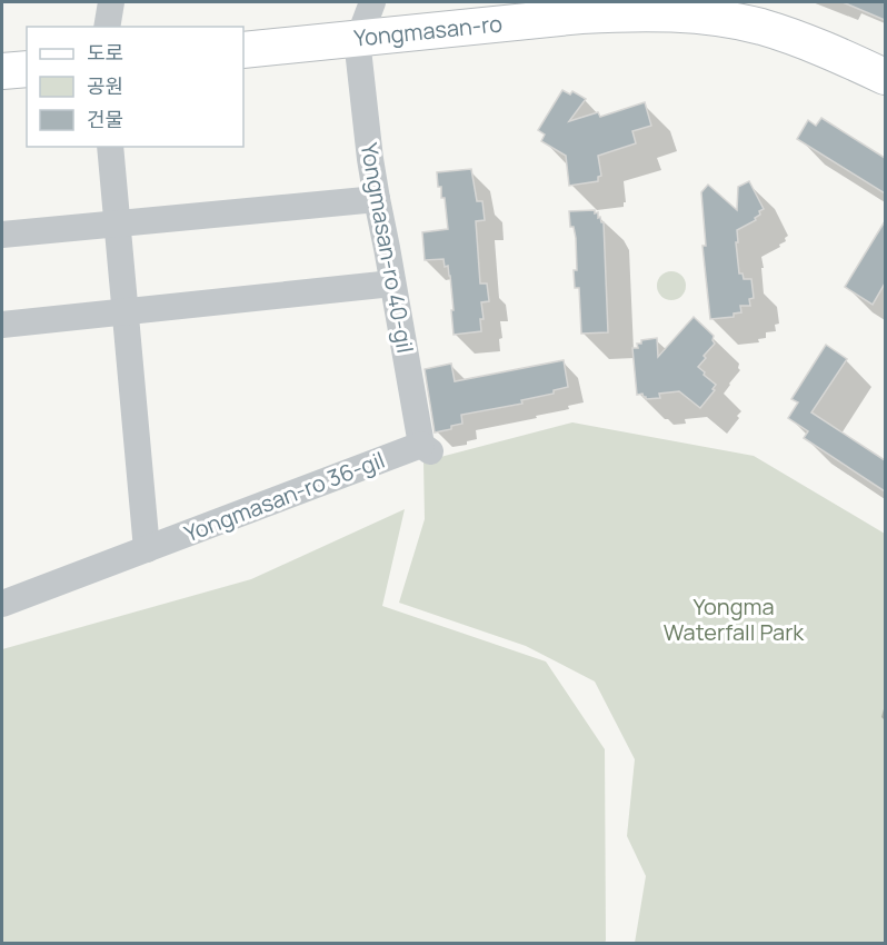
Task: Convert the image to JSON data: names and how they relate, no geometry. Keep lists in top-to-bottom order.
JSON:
{
  "streets": {
    "main road": ["Yongmasan-ro"],
    "street": ["Yongmasan-ro 40-gil", "Yongmasan-ro 36-gil"]
  },
  "crossings": [
    ["Yongmasan-ro", "Yongmasan-ro 40-gil"],
    ["Yongmasan-ro 40-gil", "Yongmasan-ro 36-gil"]
  ],
  "parks": ["Yongma Waterfall Park"],
  "legend": ["도로", "공원", "건물"]
}
